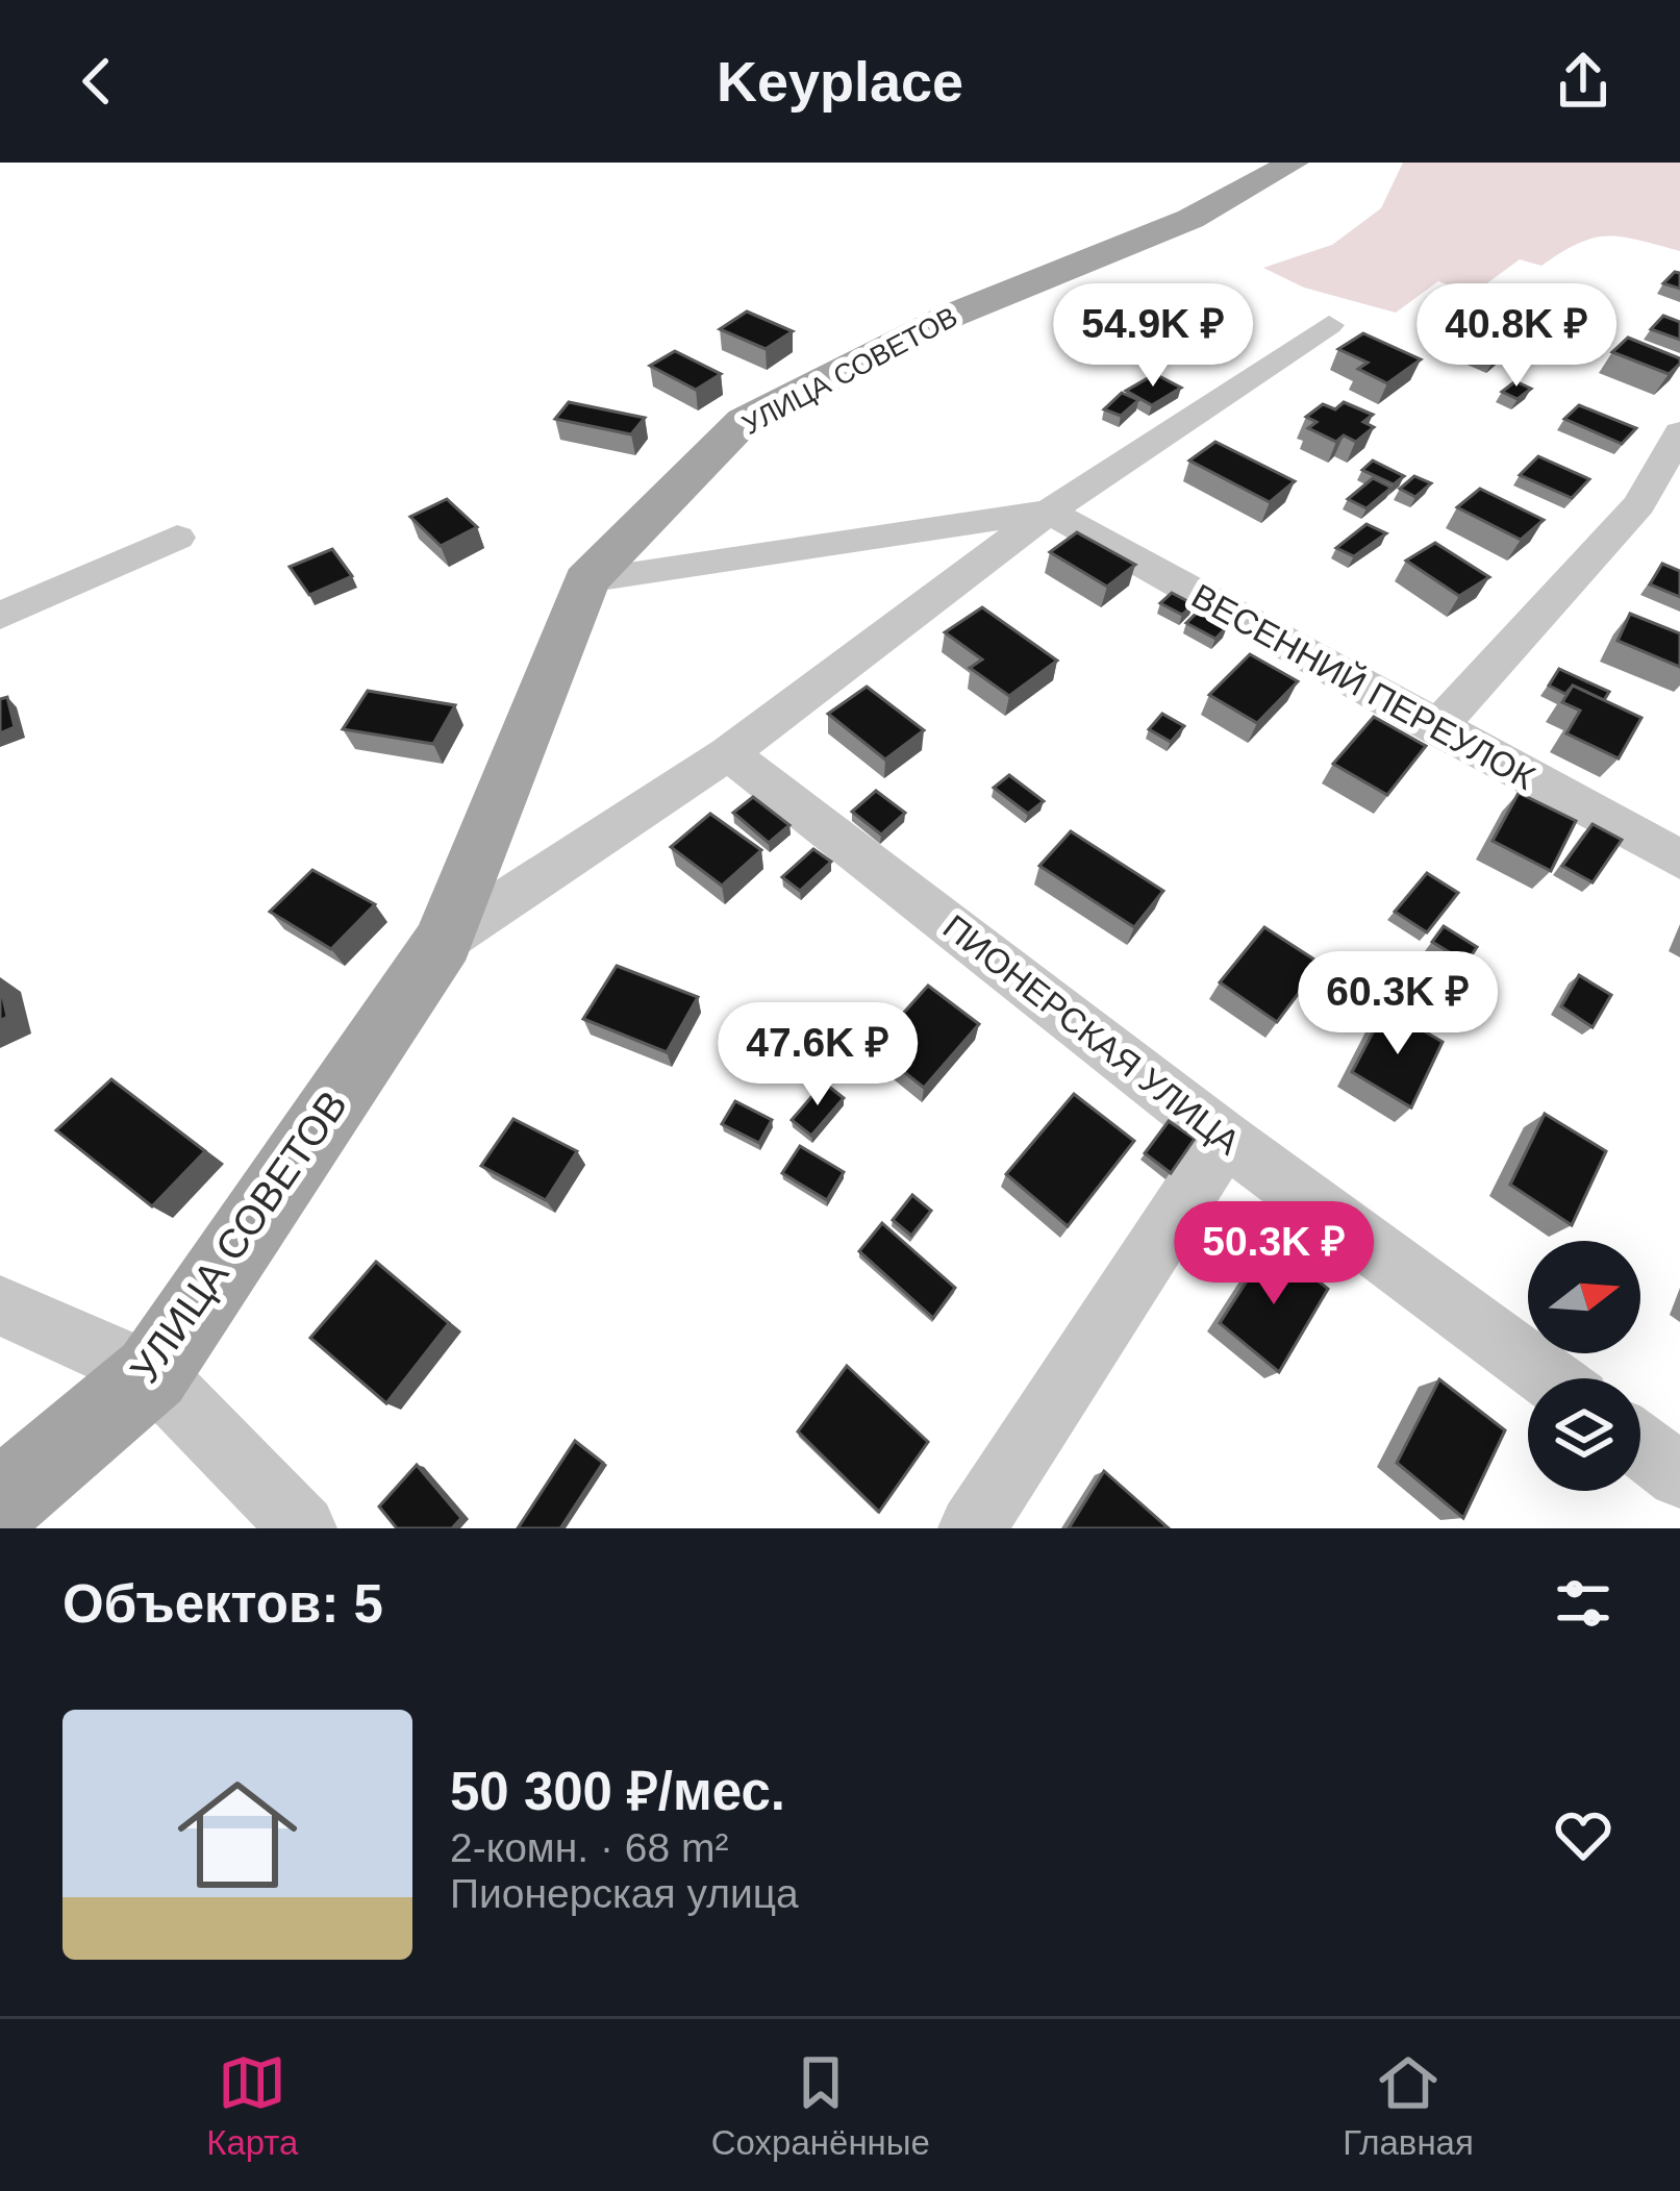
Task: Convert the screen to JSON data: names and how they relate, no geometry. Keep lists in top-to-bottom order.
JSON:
{
  "streets": {
    "main road": ["УЛИЦА СОВЕТОВ"],
    "street": ["ВЕСЕННИЙ ПЕРЕУЛОК", "ПИОНЕРСКАЯ УЛИЦА"]
  },
  "crossings": [
    ["УЛИЦА СОВЕТОВ", "ВЕСЕННИЙ ПЕРЕУЛОК"],
    ["УЛИЦА СОВЕТОВ", "ПИОНЕРСКАЯ УЛИЦА"]
  ],
  "north": "right",
  "page": {
    "header": "Keyplace",
    "price": [
      "54.9K ₽",
      "40.8K ₽",
      "60.3K ₽",
      "47.6K ₽",
      "50.3K ₽"
    ],
    "heading": "Объектов: 5",
    "list": [
      {
        "name": "50 300 ₽/мес.",
        "note": "2-комн. · 68 m² · Пионерская улица"
      }
    ],
    "tabs": ["Карта", "Сохранённые", "Главная"]
  }
}
